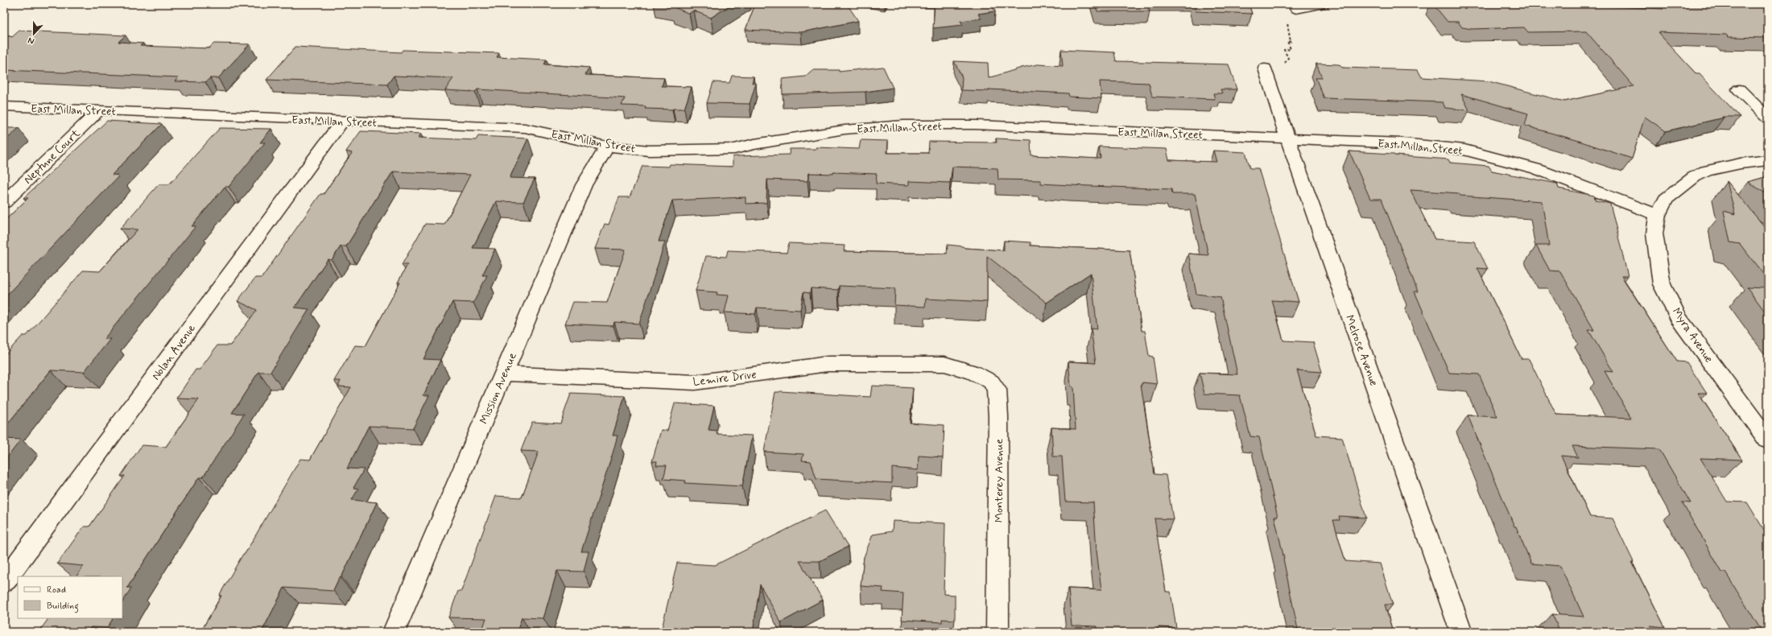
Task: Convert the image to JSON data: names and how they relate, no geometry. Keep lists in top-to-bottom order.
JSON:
{
  "streets": {
    "street": [
      "East Millan Street",
      "Neptune Court",
      "Myra Avenue",
      "Melrose Avenue",
      "Nolan Avenue",
      "Lemire Drive",
      "Mission Avenue",
      "Monterey Avenue"
    ]
  },
  "crossings": [
    ["East Millan Street", "Neptune Court"],
    ["East Millan Street", "Myra Avenue"],
    ["East Millan Street", "Melrose Avenue"],
    ["East Millan Street", "Nolan Avenue"],
    ["East Millan Street", "Mission Avenue"],
    ["Lemire Drive", "Mission Avenue"],
    ["Lemire Drive", "Monterey Avenue"]
  ],
  "legend": ["Road", "Building"],
  "north": "bottom"
}
